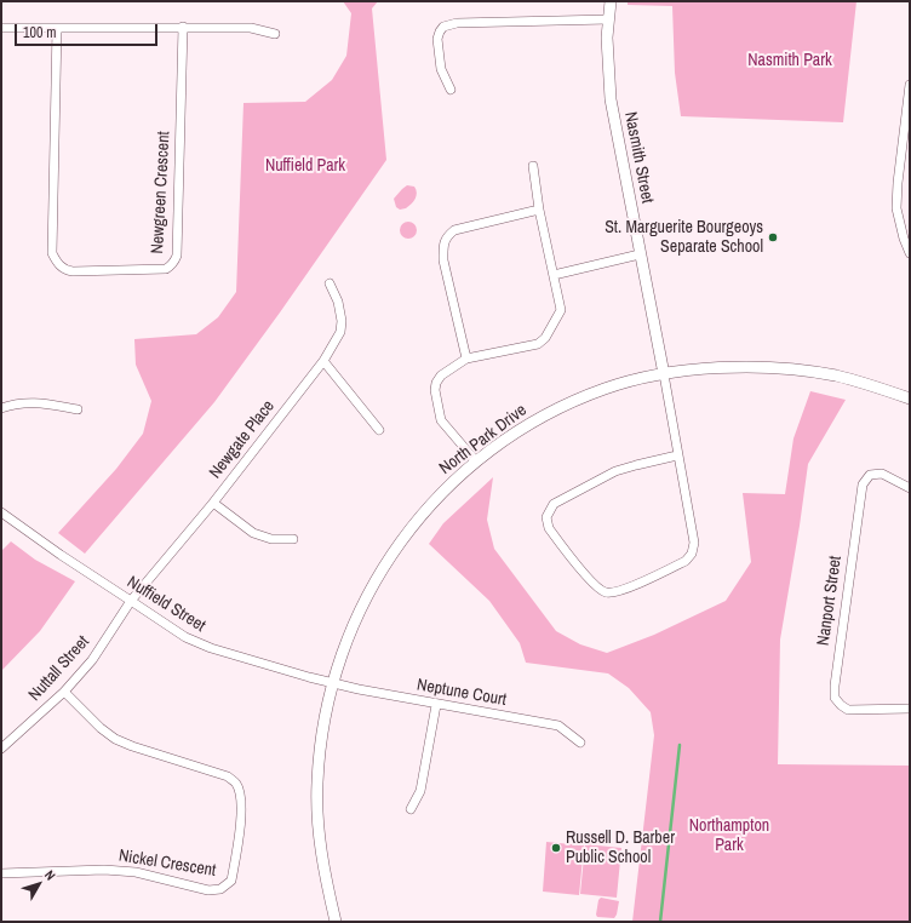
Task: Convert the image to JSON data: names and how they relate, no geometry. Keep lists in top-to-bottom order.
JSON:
{
  "streets": {
    "main road": ["Nasmith Street", "North Park Drive"],
    "street": [
      "Newgreen Crescent",
      "Newgate Place",
      "Nanport Street",
      "Nuffield Street",
      "Nuttall Street",
      "Neptune Court",
      "Nickel Crescent"
    ]
  },
  "crossings": [
    ["Nasmith Street", "North Park Drive"],
    ["Newgate Place", "Nuffield Street"],
    ["Newgate Place", "Nuttall Street"],
    ["North Park Drive", "Nuffield Street"],
    ["North Park Drive", "Neptune Court"],
    ["Nuffield Street", "Nuttall Street"],
    ["Nuffield Street", "Neptune Court"],
    ["Nuttall Street", "Nickel Crescent"]
  ],
  "parks": ["Nasmith Park", "Nuffield Park", "Northampton Park"],
  "places": ["St. Marguerite Bourgeoys Separate School", "Russell D. Barber Public School"],
  "scale_bar": "100 m",
  "north": "top right"
}
